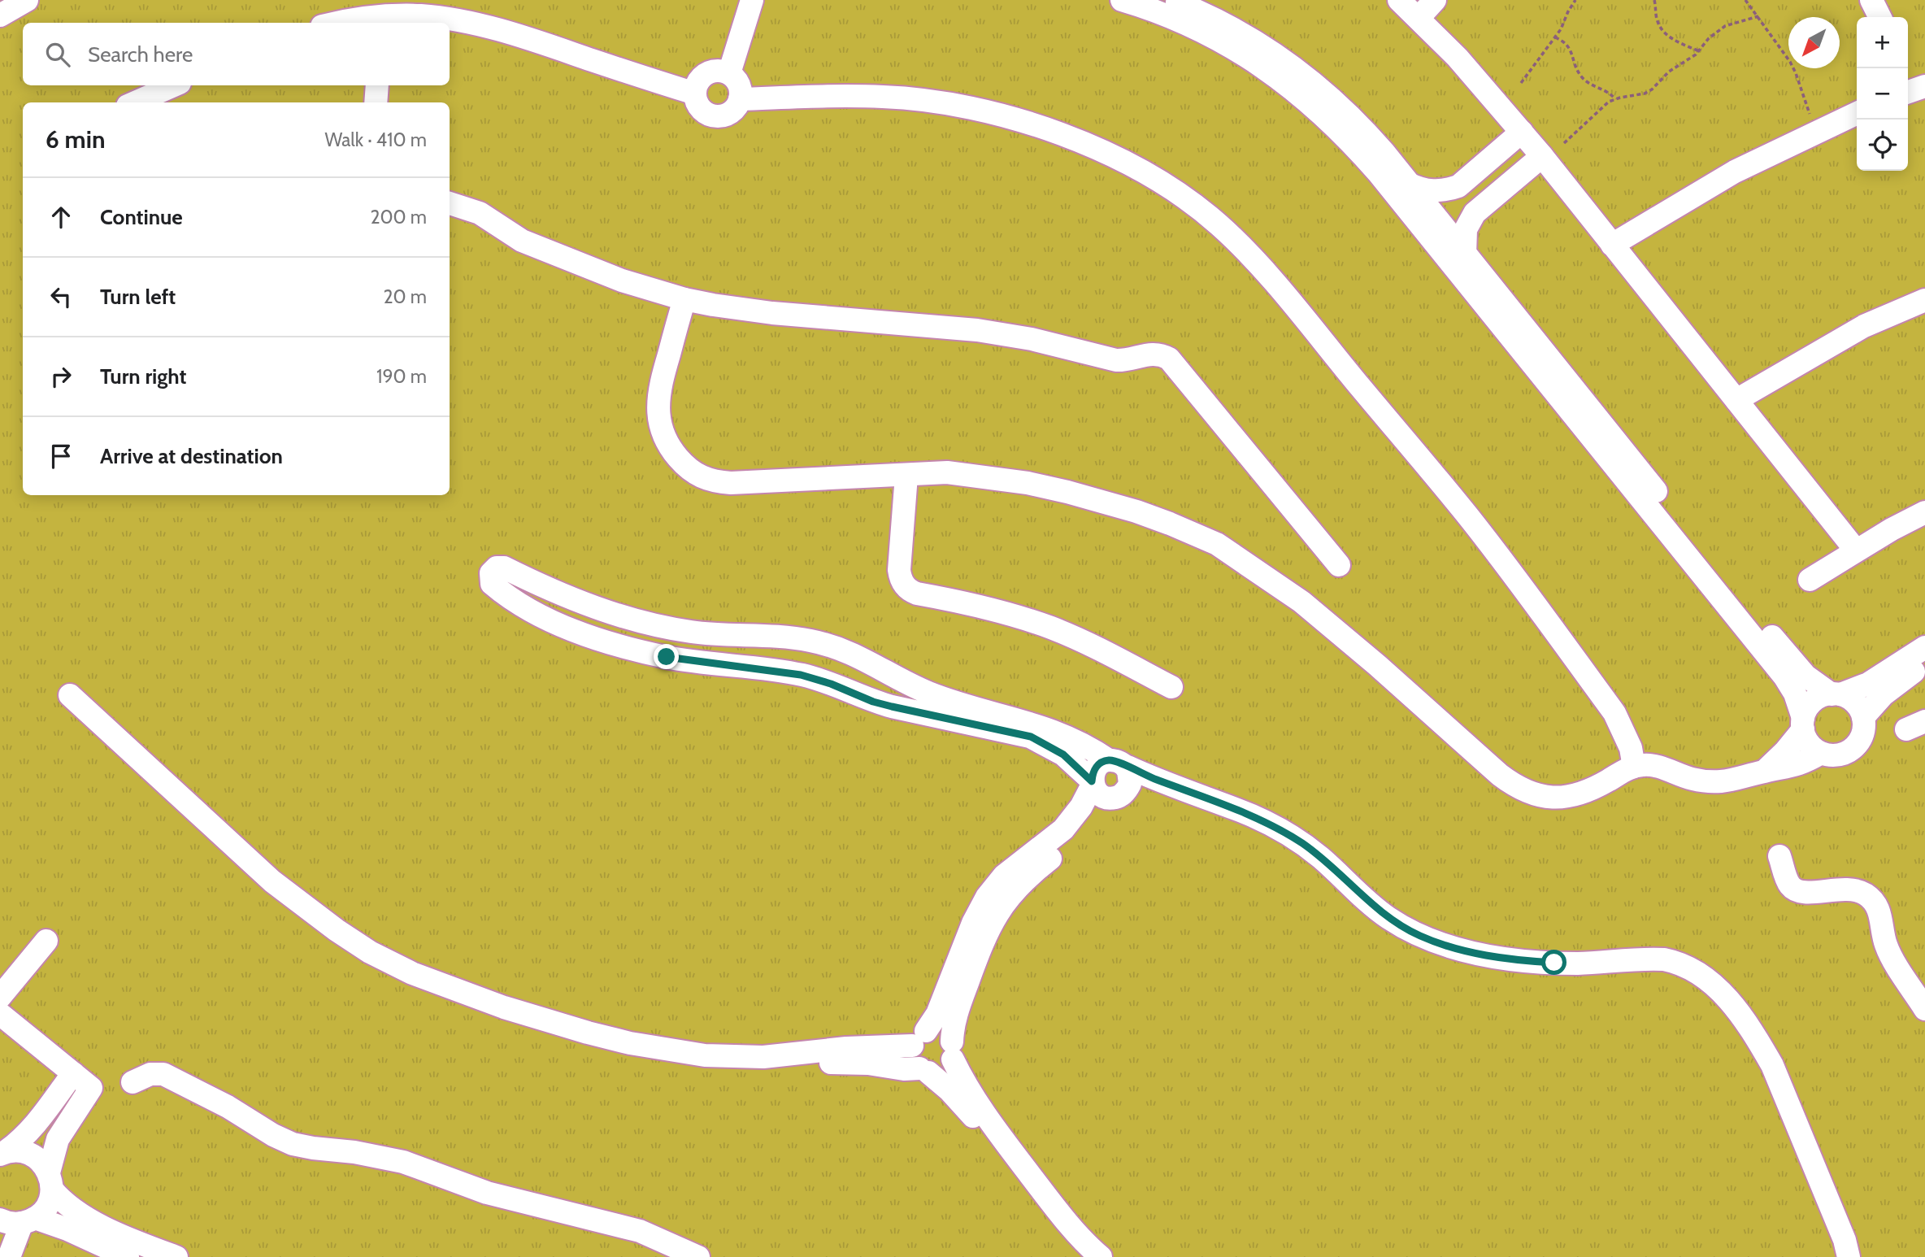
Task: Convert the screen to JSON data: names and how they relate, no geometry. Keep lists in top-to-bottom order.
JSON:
{
  "north": "bottom left",
  "page": {
    "map_buttons": ["+", "−"],
    "search": "Search here",
    "heading": ["6 min", "Walk · 410 m"],
    "list": [
      ["Continue", "200 m"],
      ["Turn left", "20 m"],
      ["Turn right", "190 m"],
      "Arrive at destination"
    ]
  }
}
